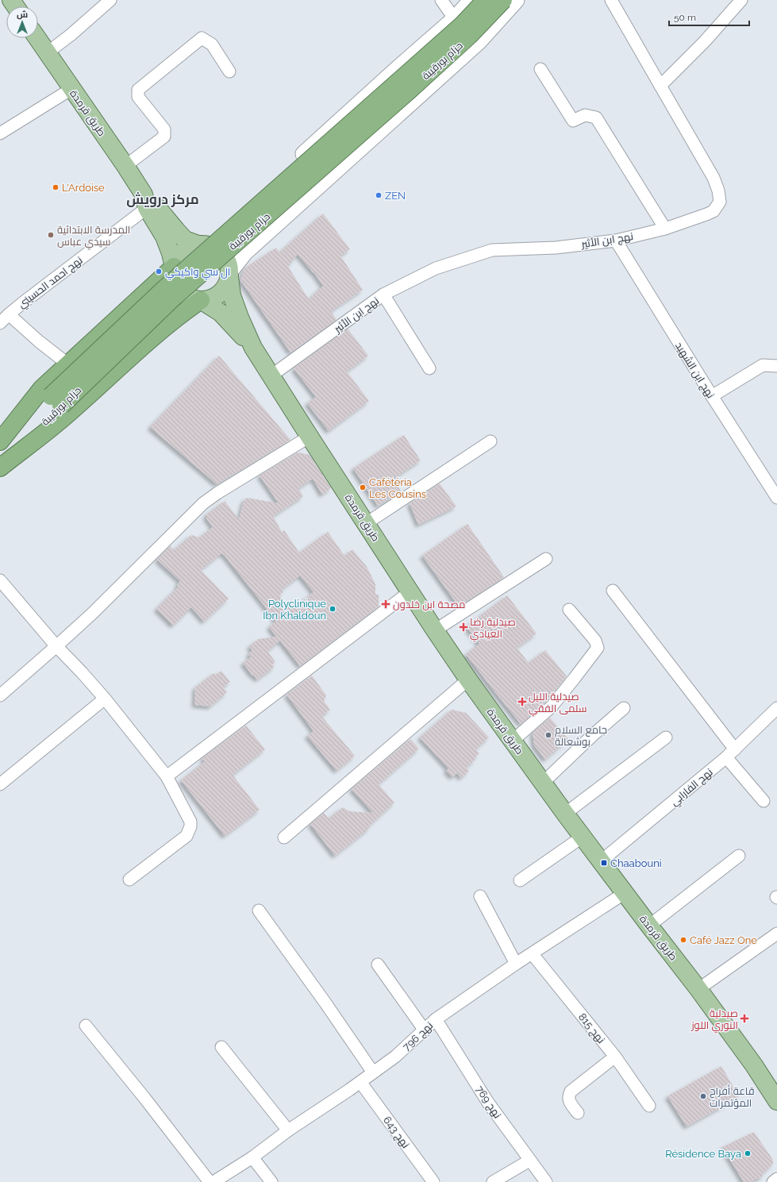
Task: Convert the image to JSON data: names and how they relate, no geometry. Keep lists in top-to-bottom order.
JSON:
{
  "streets": {
    "highway": ["حزام بورقيبة"],
    "main road": ["طريق قرمدة"],
    "street": [
      "نهج ابن الأثير",
      "نهج احمد الحسيني",
      "نهج ابن الشهيد",
      "نهج الفارابي",
      "نهج 815",
      "نهج 796",
      "نهج 769",
      "نهج 643"
    ]
  },
  "crossings": [
    ["حزام بورقيبة", "طريق قرمدة"],
    ["طريق قرمدة", "نهج ابن الأثير"],
    ["طريق قرمدة", "نهج احمد الحسيني"],
    ["طريق قرمدة", "نهج الفارابي"],
    ["طريق قرمدة", "نهج 796"],
    ["نهج ابن الأثير", "نهج ابن الشهيد"],
    ["نهج 815", "نهج 796"],
    ["نهج 796", "نهج 769"],
    ["نهج 796", "نهج 643"]
  ],
  "districts": ["مركز درويش"],
  "places": {
    "other": [
      "L'Ardoise",
      "ZEN",
      "المدرسة الابتدائية سيدي عباس",
      "ال سي واكيكي",
      "Cafétéria Les Cousins",
      "Polyclinique Ibn Khaldoun",
      "جامع السلام بوشعالة",
      "Café Jazz One",
      "قاعة أفراح المؤتمرات",
      "Résidence Baya"
    ],
    "health": [
      "مصحة ابن خلدون",
      "صيدلية رضا العيادي",
      "صيدلية الليل سلمى الفقي",
      "صيدلية النوري اللوز"
    ],
    "transit": ["Chaabouni"]
  },
  "scale_bar": "50 m",
  "north": "top"
}
